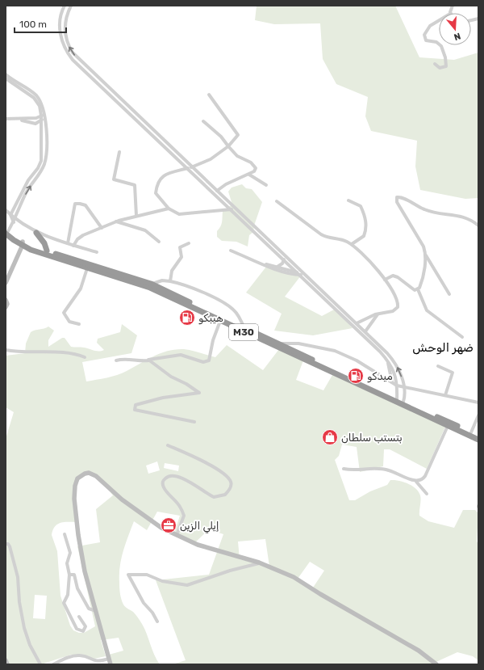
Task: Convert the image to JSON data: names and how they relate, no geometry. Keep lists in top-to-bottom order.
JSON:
{
  "streets": {
    "highway": ["M30"]
  },
  "districts": ["ضهر الوحش"],
  "places": {
    "fuel station": ["هيبكو", "ميدكو"],
    "shop": ["بتستب سلطان"],
    "office": ["إيلي الزين"]
  },
  "scale_bar": "100 m",
  "north": "bottom"
}
